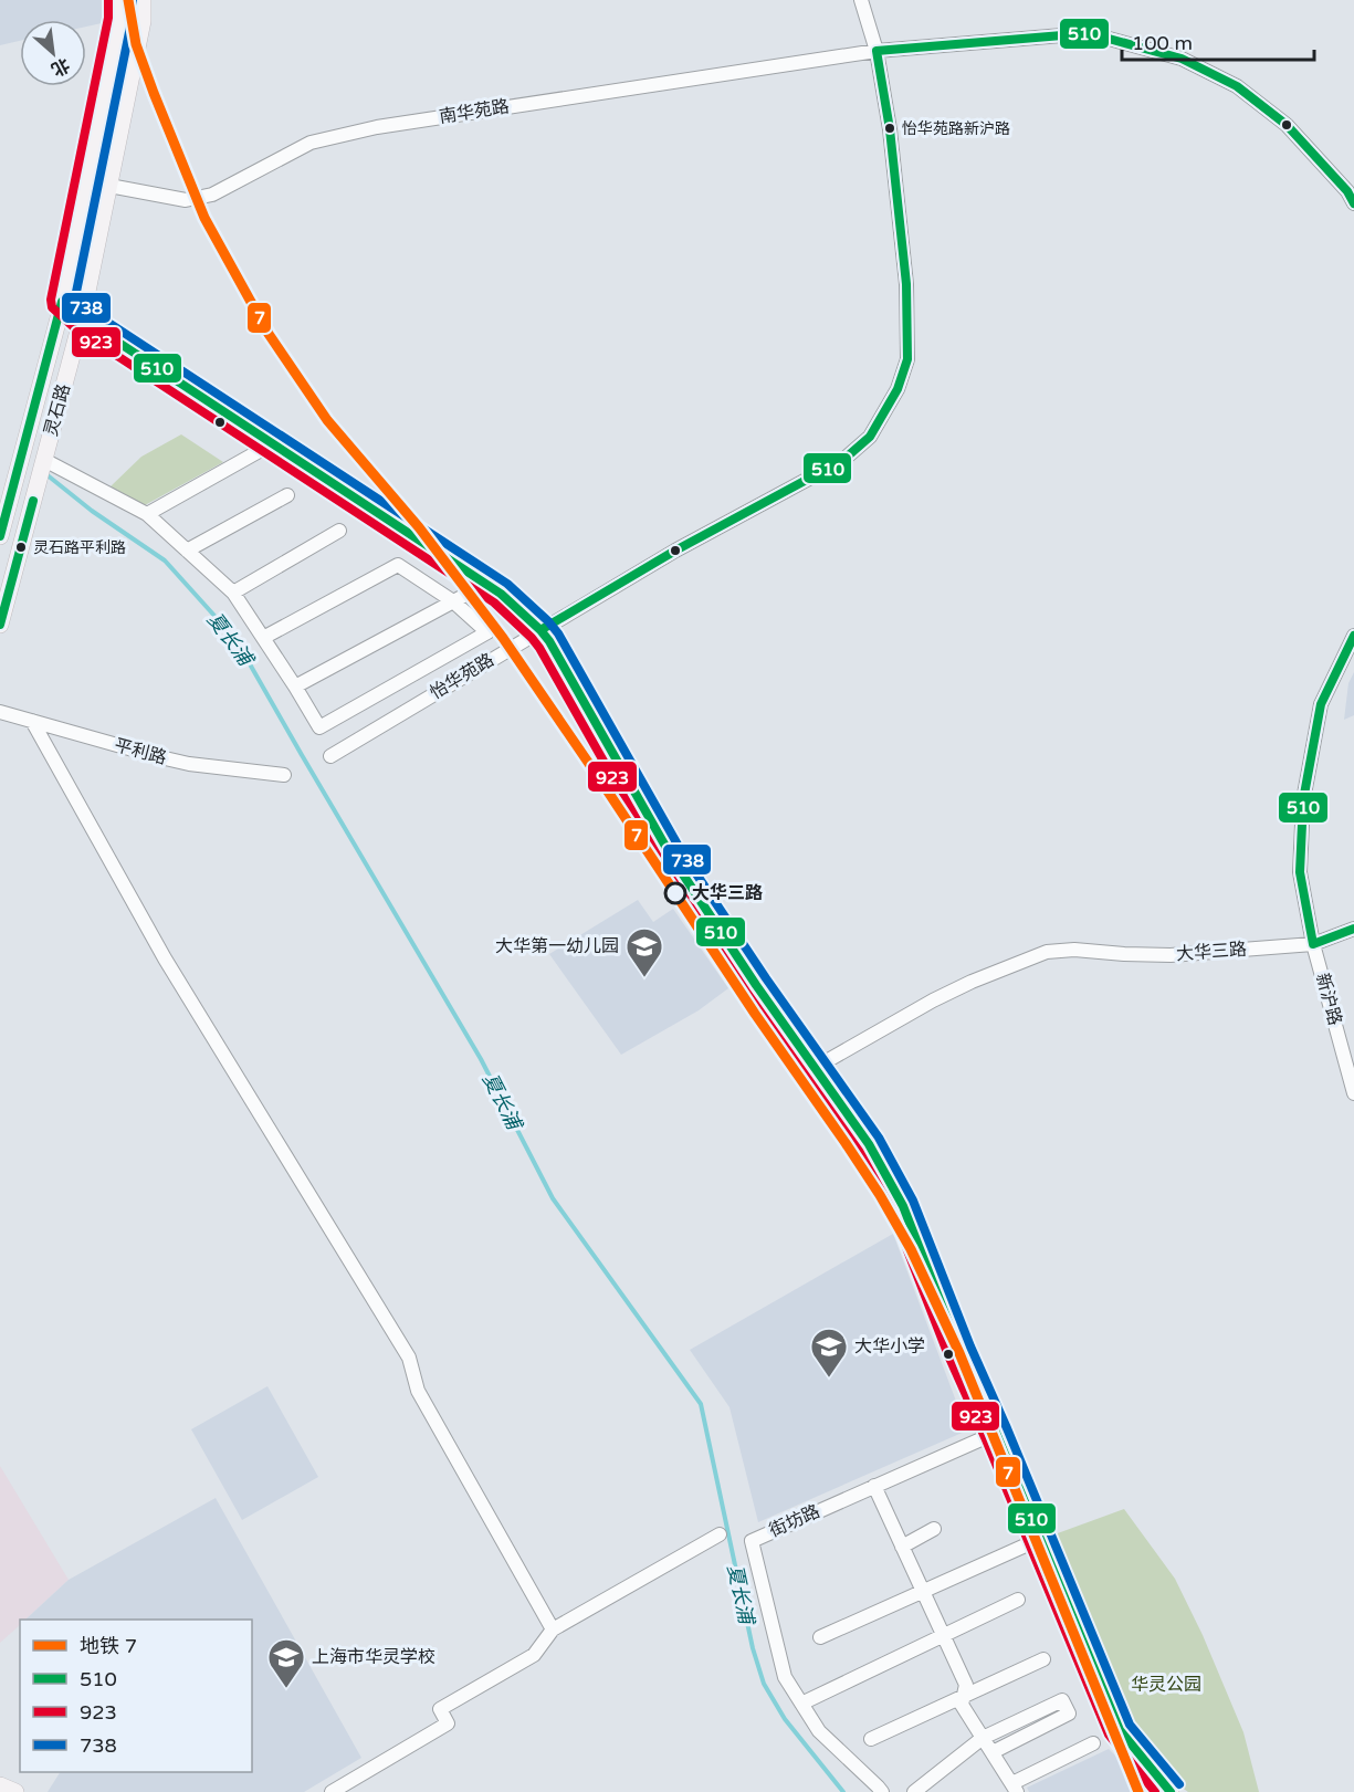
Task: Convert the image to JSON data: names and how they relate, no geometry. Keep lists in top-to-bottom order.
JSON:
{
  "streets": {
    "main road": ["灵石路"],
    "street": [
      "南华苑路",
      "怡华苑路",
      "平利路",
      "大华三路",
      "新沪路",
      "街坊路"
    ]
  },
  "crossings": [
    ["南华苑路", "灵石路"],
    ["南华苑路", "怡华苑路"],
    ["大华三路", "新沪路"]
  ],
  "water": ["夏长浦"],
  "parks": ["华灵公园"],
  "places": {
    "other": ["怡华苑路新沪路", "灵石路平利路", "大华三路"],
    "school or university": ["大华第一幼儿园", "大华小学", "上海市华灵学校"]
  },
  "lines": [
    "metro line 7",
    "transit line 923",
    "transit line 738",
    "transit line 510"
  ],
  "legend": [
    "地铁 7",
    "510",
    "923",
    "738"
  ],
  "scale_bar": "100 m",
  "north": "bottom right"
}
